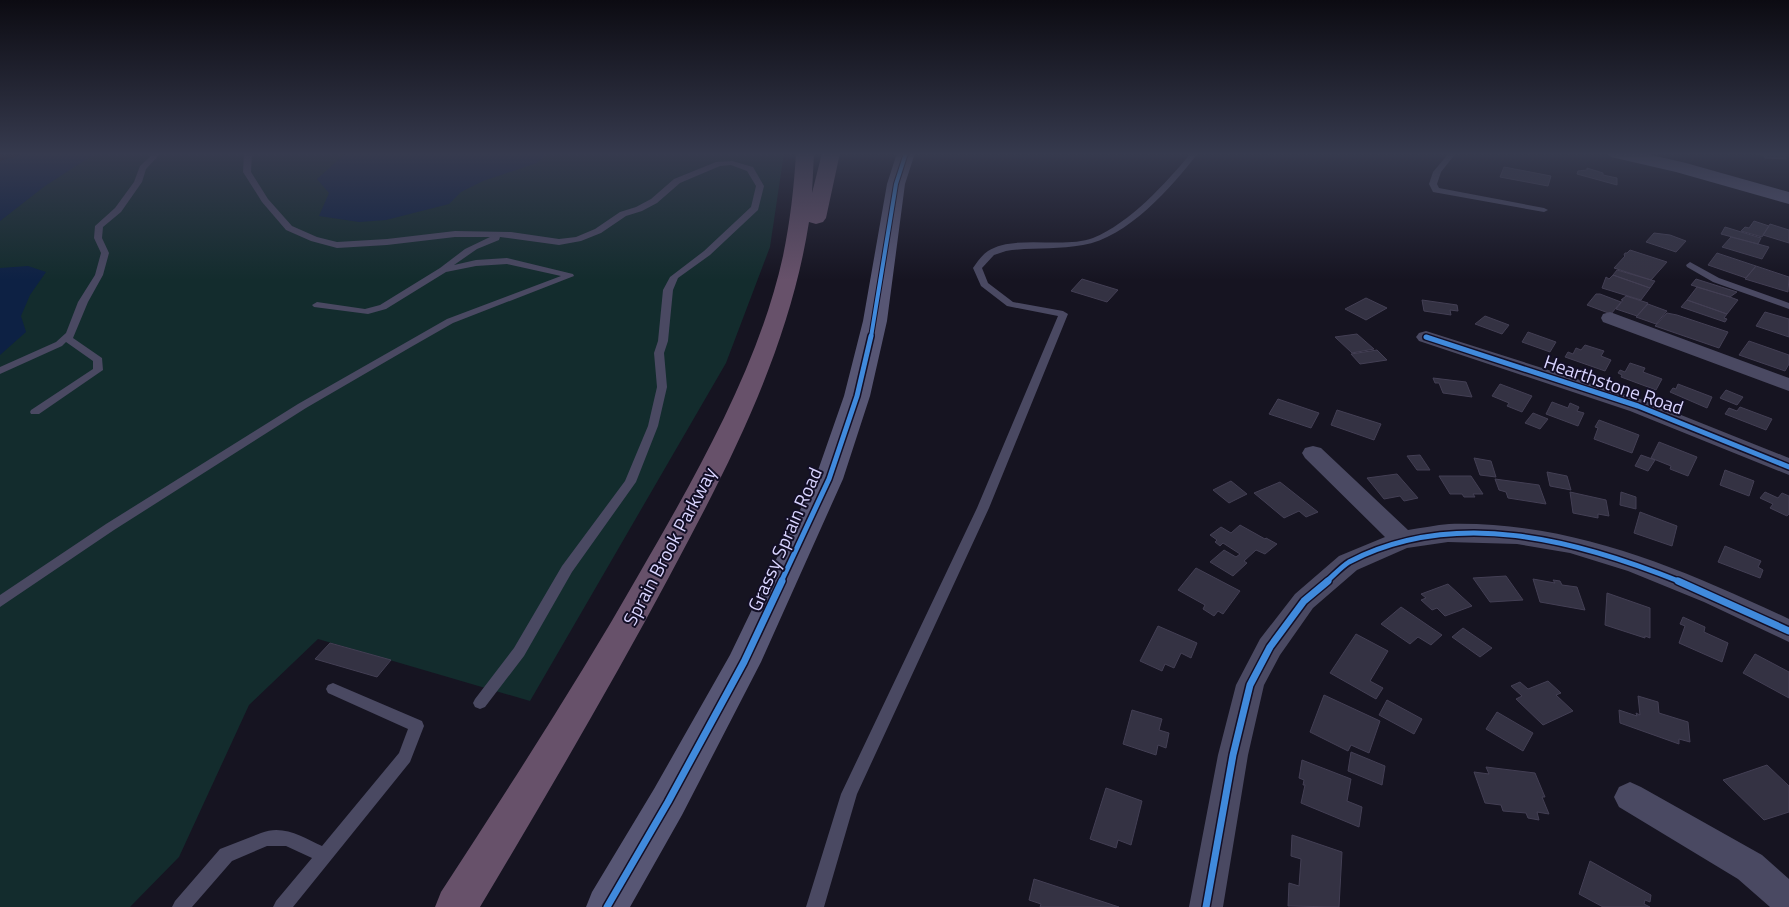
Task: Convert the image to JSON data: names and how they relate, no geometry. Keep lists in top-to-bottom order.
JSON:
{
  "streets": {
    "highway": ["Sprain Brook Parkway"],
    "street": ["Hearthstone Road", "Grassy Sprain Road"]
  }
}
